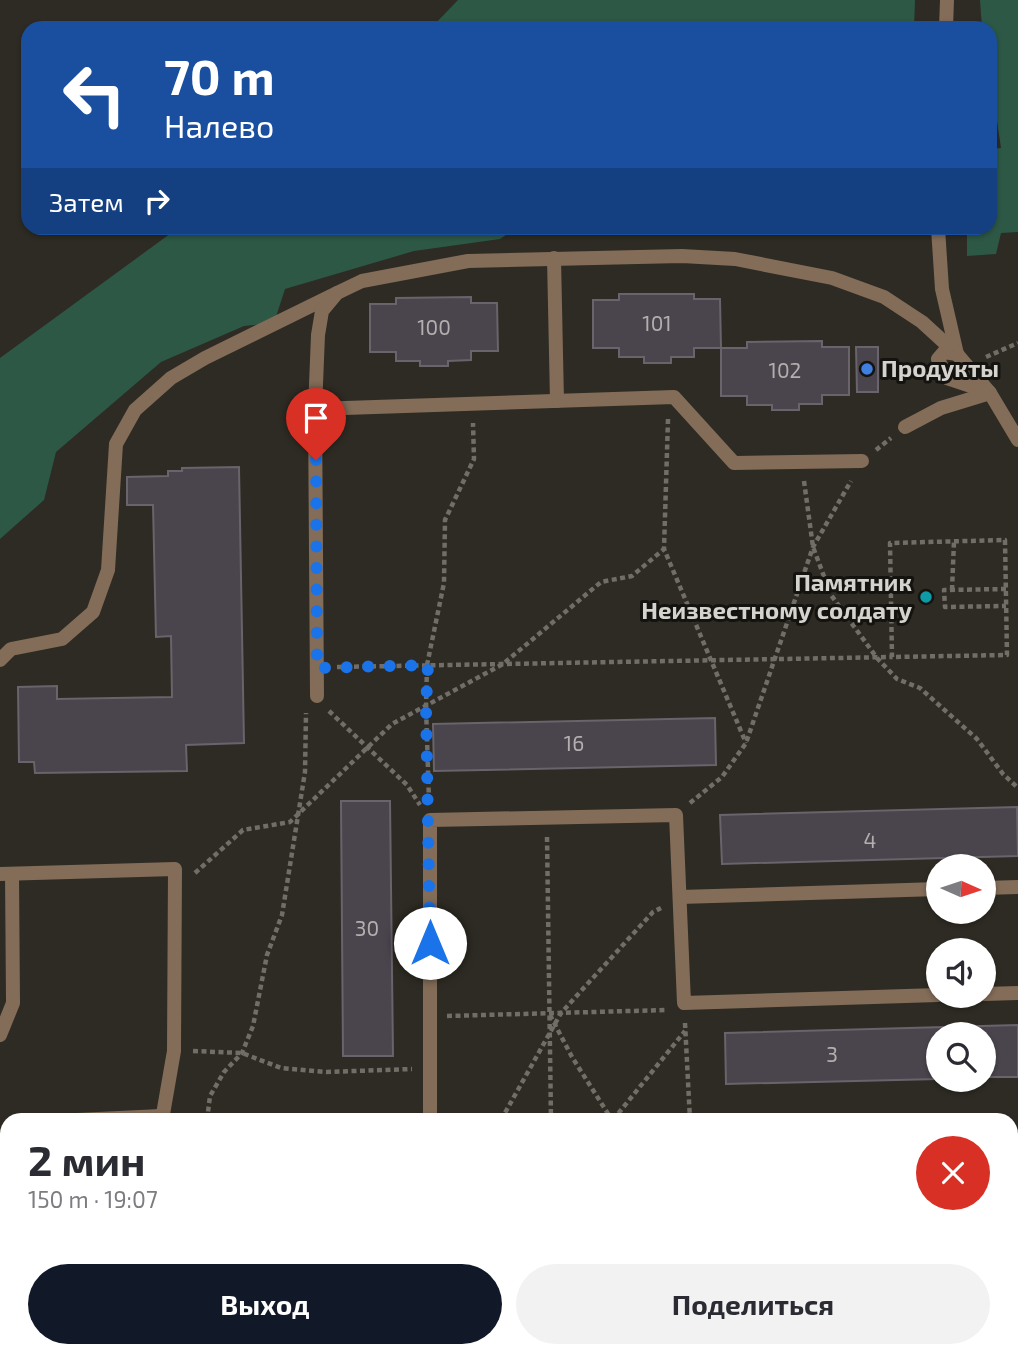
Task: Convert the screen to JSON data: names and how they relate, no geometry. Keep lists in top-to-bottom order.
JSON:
{
  "places": ["Продукты", "Памятник Неизвестному солдату"],
  "house_numbers": [
    "101",
    "100",
    "102",
    "16",
    "4",
    "30",
    "3"
  ],
  "north": "right",
  "page": {
    "turn": ["70 m", "Налево"],
    "then": "Затем",
    "heading": ["2 мин", "150 m · 19:07"],
    "buttons": ["Выход", "Поделиться"]
  }
}
